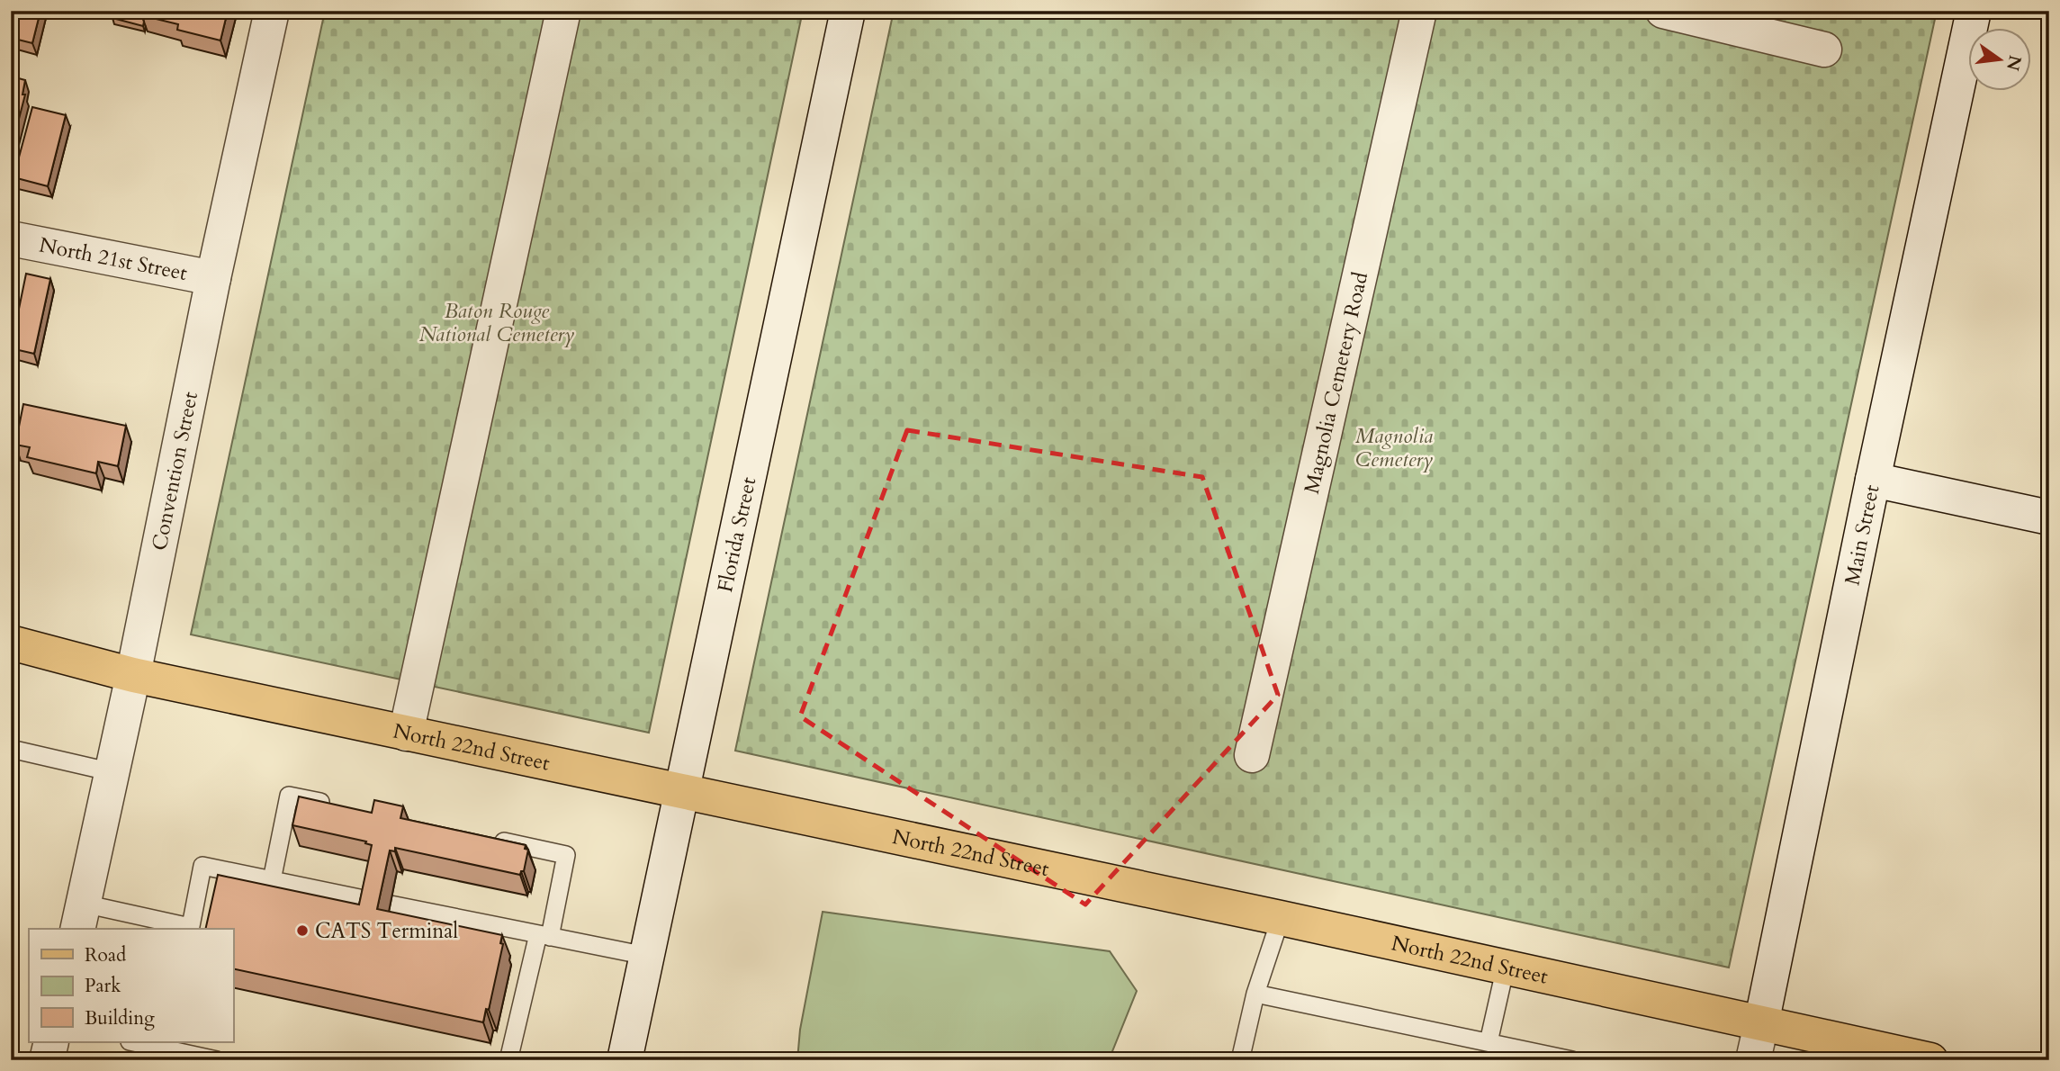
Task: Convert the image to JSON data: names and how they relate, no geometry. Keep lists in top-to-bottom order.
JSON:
{
  "streets": {
    "main road": ["North 22nd Street"],
    "street": [
      "North 21st Street",
      "Magnolia Cemetery Road",
      "Convention Street",
      "Main Street",
      "Florida Street"
    ]
  },
  "crossings": [
    ["North 21st Street", "Convention Street"],
    ["Convention Street", "North 22nd Street"],
    ["Main Street", "North 22nd Street"],
    ["Florida Street", "North 22nd Street"]
  ],
  "parks": ["Baton Rouge National Cemetery", "Magnolia Cemetery"],
  "places": ["CATS Terminal"],
  "legend": ["Road", "Park", "Building"],
  "north": "right"
}
